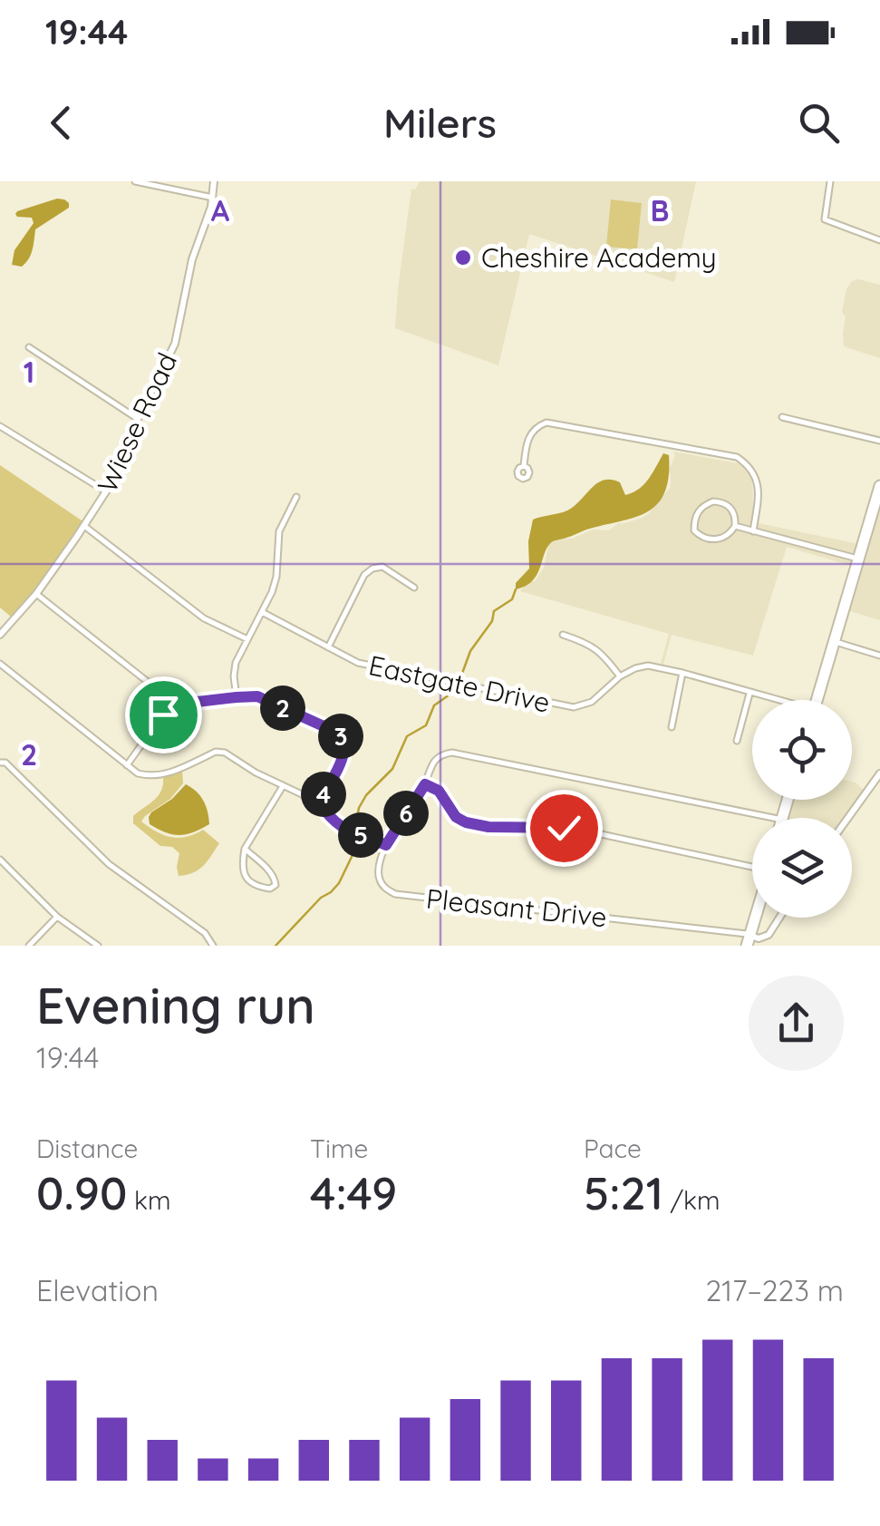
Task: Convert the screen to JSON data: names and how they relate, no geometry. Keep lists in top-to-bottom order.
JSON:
{
  "streets": {
    "street": ["Wiese Road", "Eastgate Drive", "Pleasant Drive"]
  },
  "places": ["Cheshire Academy"],
  "page": {
    "status": "19:44",
    "header": "Milers",
    "pins": [
      "2",
      "3",
      "4",
      "6",
      "5"
    ],
    "heading": ["Evening run", "19:44"],
    "stats": [
      ["Distance", "0.90 km"],
      ["Time", "4:49"],
      ["Pace", "5:21 /km"]
    ],
    "chart": ["Elevation", "217–223 m"]
  },
  "grid": {
    "columns": ["A", "B"],
    "rows": ["1", "2"]
  }
}
